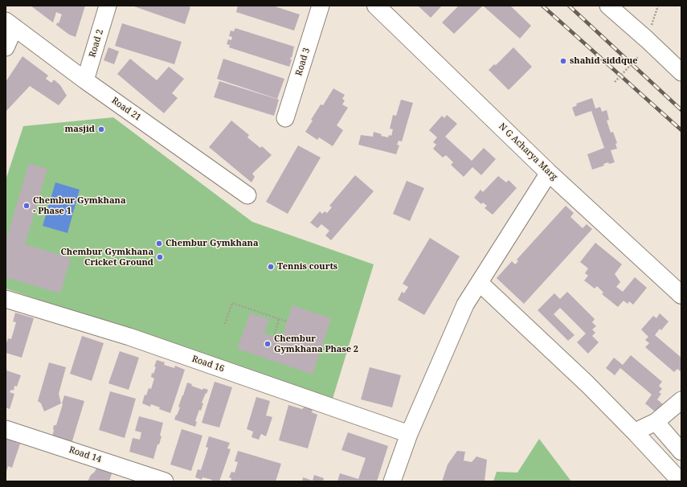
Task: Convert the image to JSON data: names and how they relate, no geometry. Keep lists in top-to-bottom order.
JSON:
{
  "streets": {
    "main road": ["N G Acharya Marg"],
    "street": [
      "Road 2",
      "Road 3",
      "Road 21",
      "Road 16",
      "Road 14"
    ]
  },
  "crossings": [
    ["Road 2", "Road 21"]
  ],
  "places": [
    "shahid siddque",
    "masjid",
    "Chembur Gymkhana - Phase 1",
    "Chembur Gymkhana",
    "Chembur Gymkhana Cricket Ground",
    "Tennis courts",
    "Chembur Gymkhana Phase 2"
  ]
}
